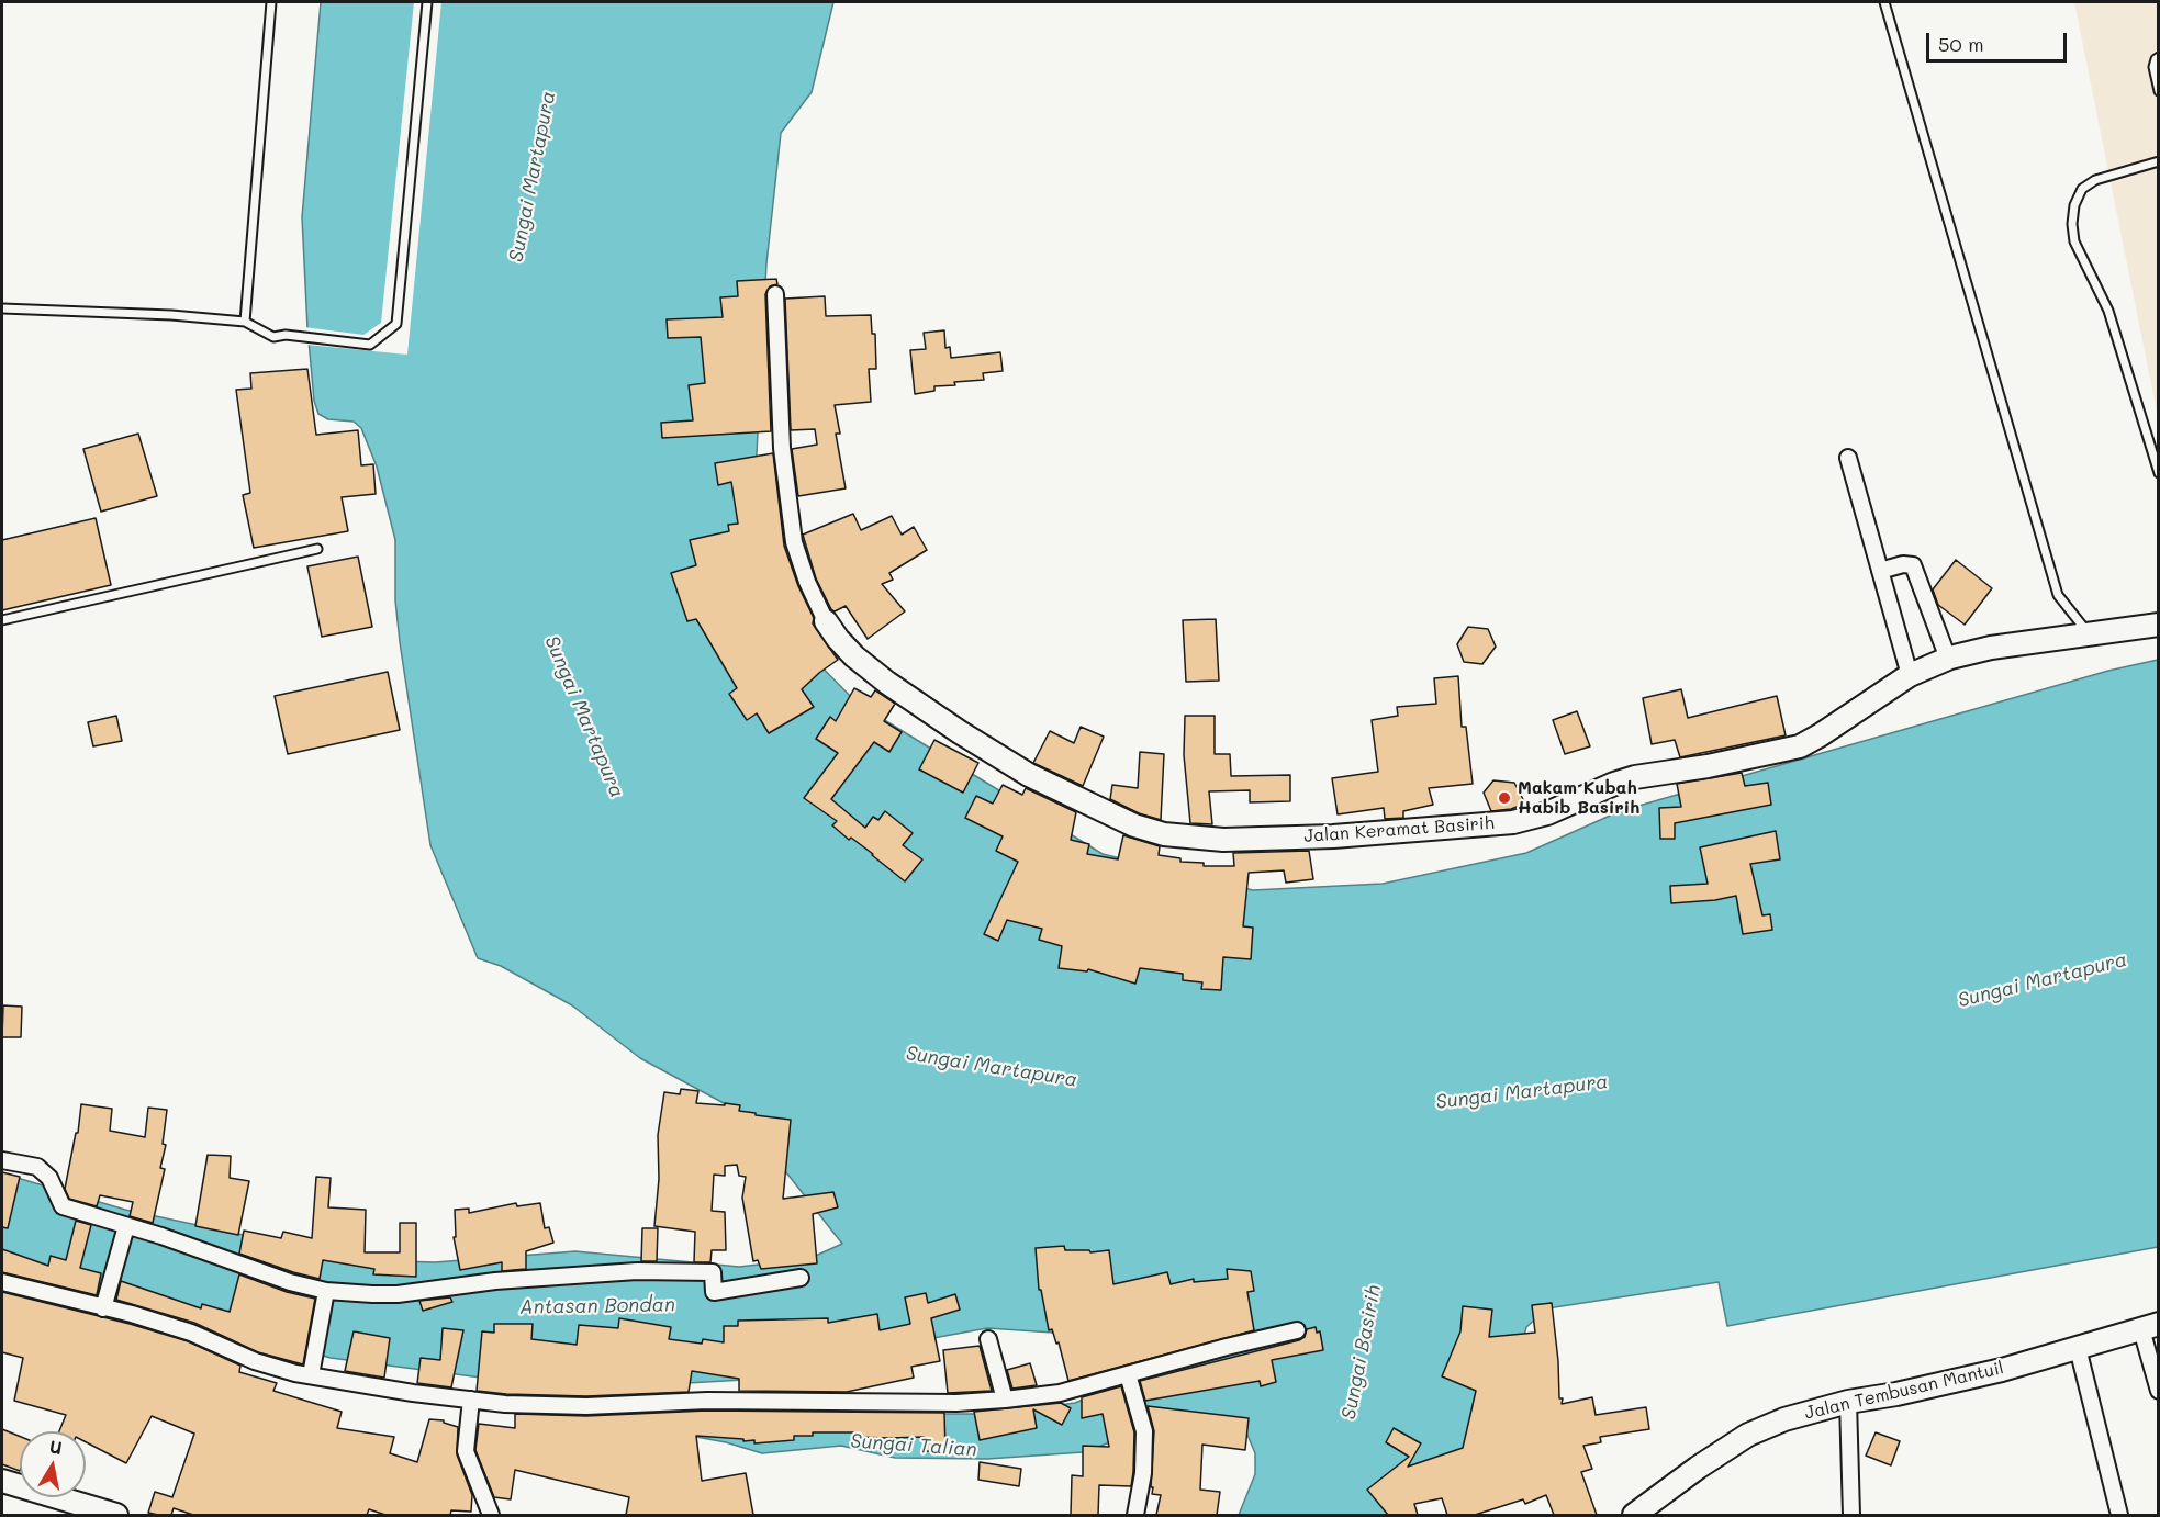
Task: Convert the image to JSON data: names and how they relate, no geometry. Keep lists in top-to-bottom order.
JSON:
{
  "streets": {
    "street": ["Jalan Keramat Basirih", "Jalan Tembusan Mantuil"]
  },
  "water": [
    "Sungai Martapura",
    "Antasan Bondan",
    "Sungai Basirih",
    "Sungai Talian"
  ],
  "places": ["Makam Kubah Habib Basirih"],
  "scale_bar": "50 m",
  "north": "top"
}
